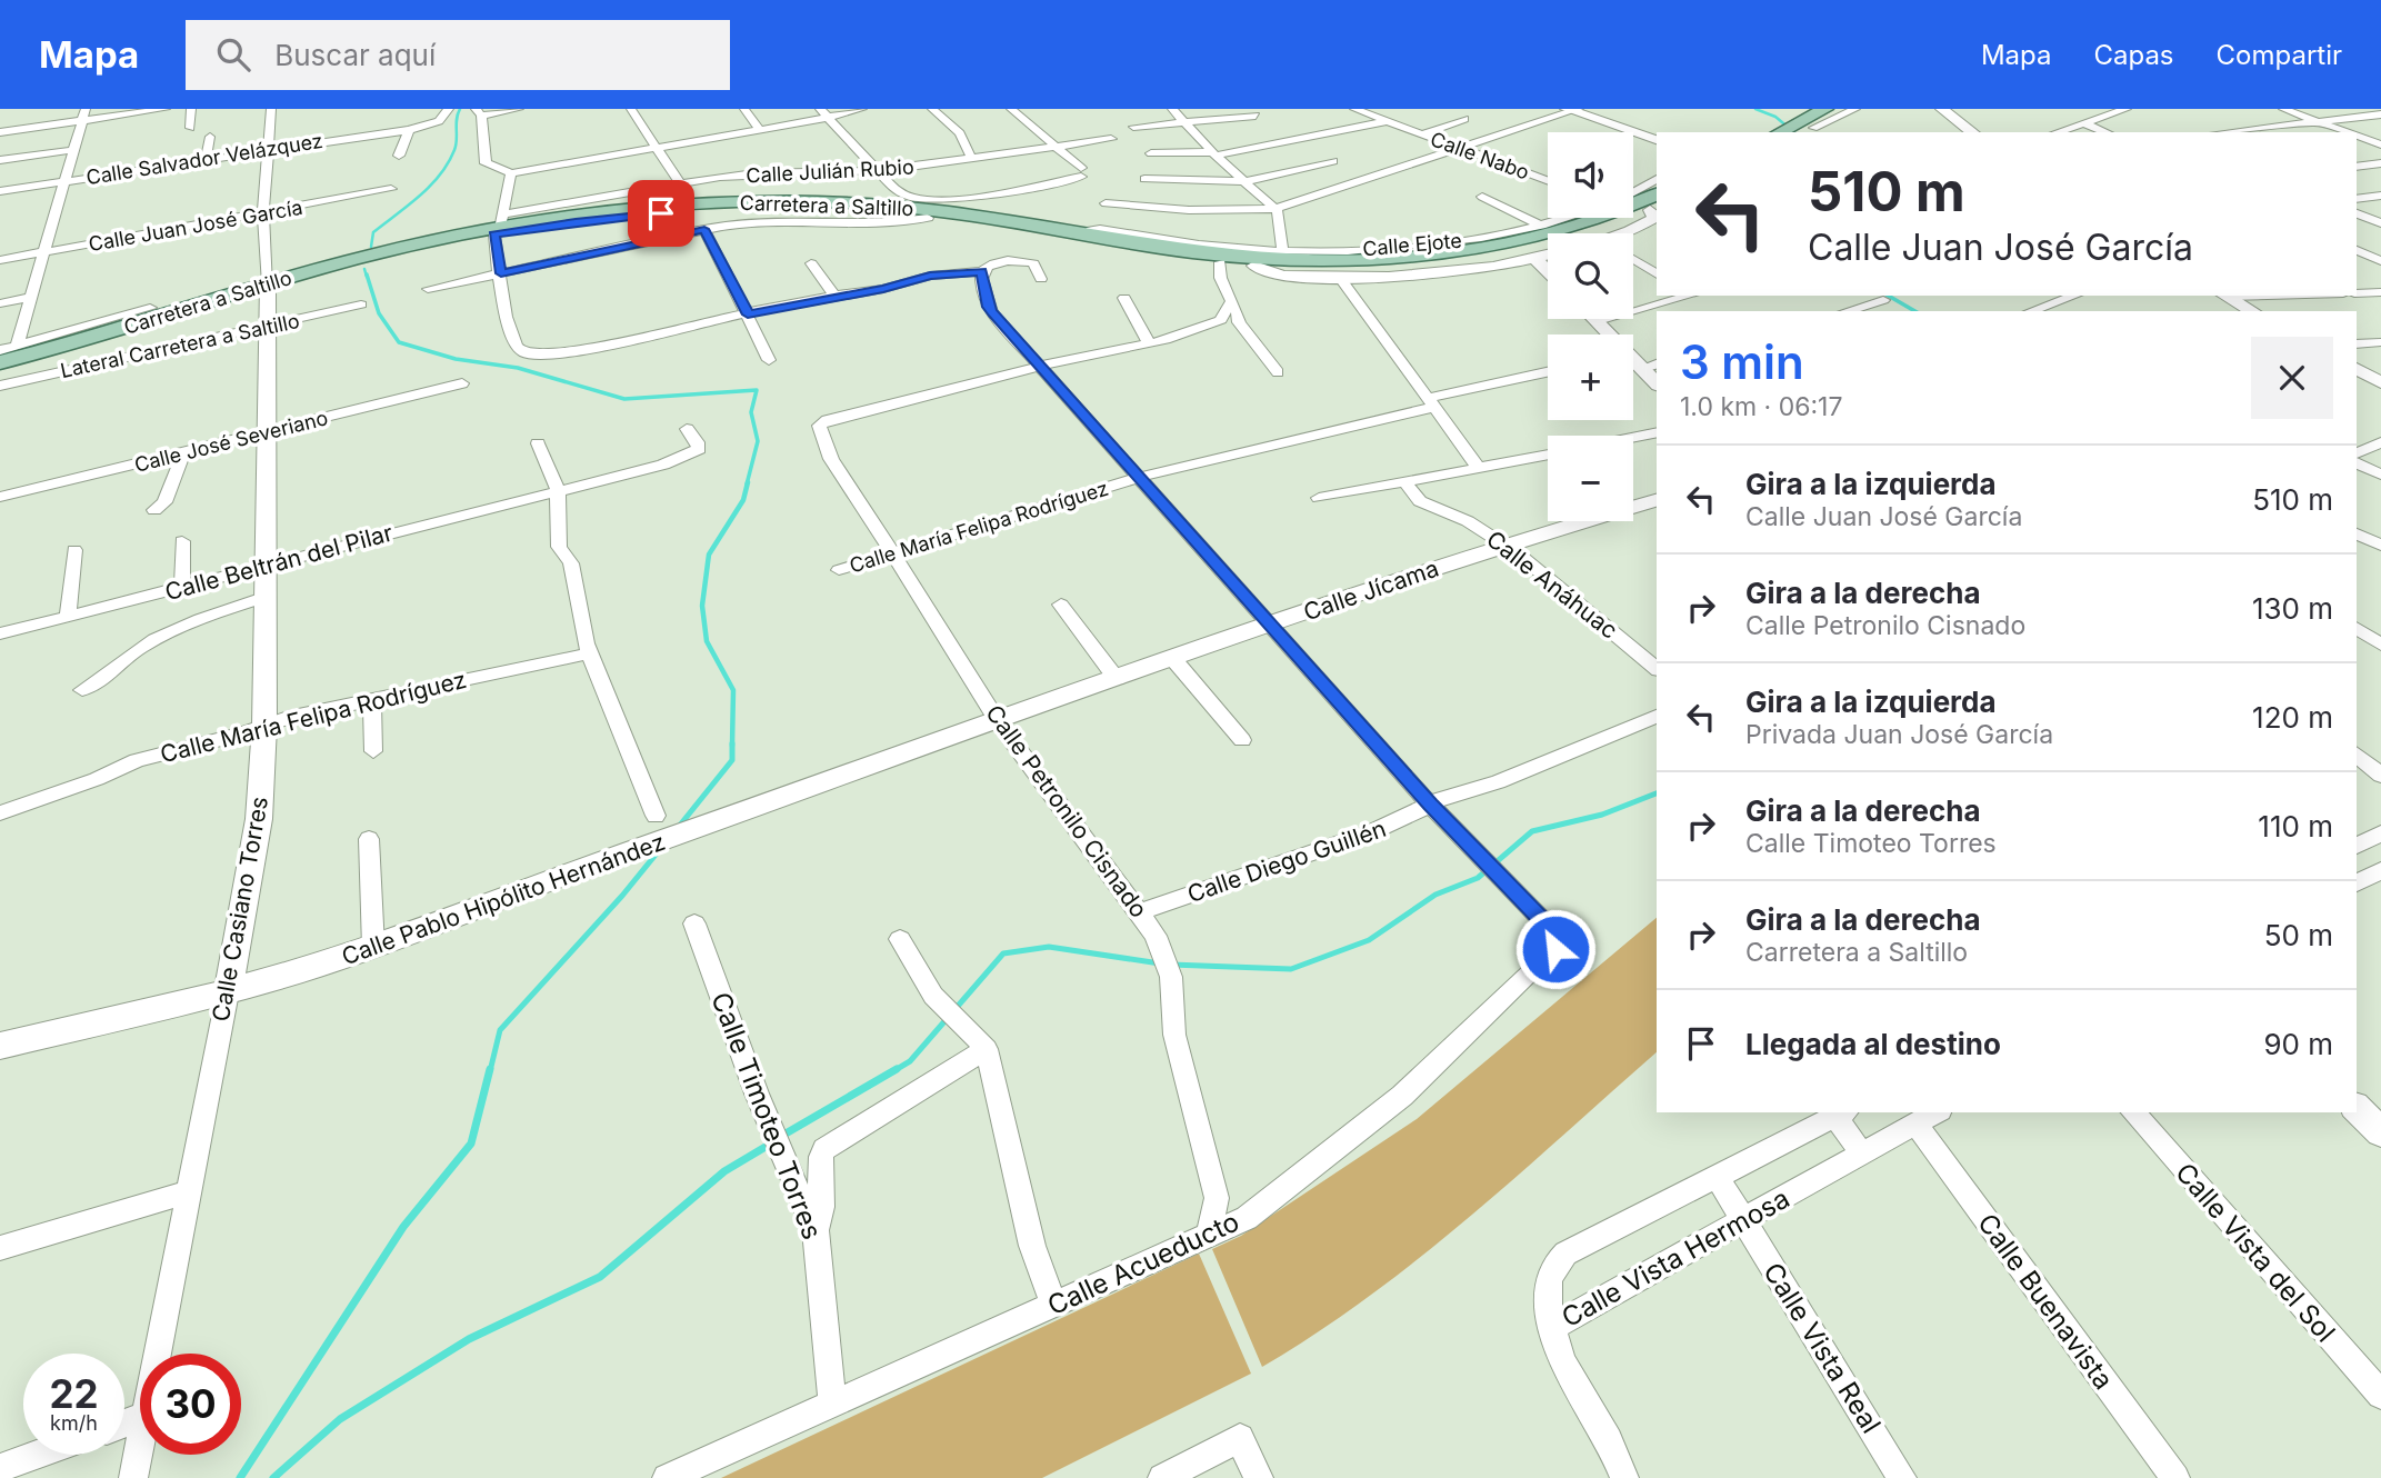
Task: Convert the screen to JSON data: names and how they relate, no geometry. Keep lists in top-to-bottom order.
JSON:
{
  "streets": {
    "main road": ["Carretera a Saltillo"],
    "street": [
      "Calle Nabo",
      "Calle Salvador Velázquez",
      "Calle Julián Rubio",
      "Calle Juan José García",
      "Calle Ejote",
      "Lateral Carretera a Saltillo",
      "Calle José Severiano",
      "Calle María Felipa Rodríguez",
      "Calle Beltrán del Pilar",
      "Calle Anáhuac",
      "Calle Jícama",
      "Calle Petronilo Cisnado",
      "Calle Diego Guillén",
      "Calle Pablo Hipólito Hernández",
      "Calle Casiano Torres",
      "Calle Timoteo Torres",
      "Calle Vista del Sol",
      "Calle Vista Hermosa",
      "Calle Acueducto",
      "Calle Buenavista",
      "Calle Vista Real"
    ]
  },
  "crossings": [
    ["Calle Julián Rubio", "Carretera a Saltillo"],
    ["Carretera a Saltillo", "Calle Ejote"],
    ["Carretera a Saltillo", "Lateral Carretera a Saltillo"],
    ["Carretera a Saltillo", "Calle Casiano Torres"],
    ["Lateral Carretera a Saltillo", "Calle Casiano Torres"],
    ["Calle José Severiano", "Calle Casiano Torres"],
    ["Calle María Felipa Rodríguez", "Calle Petronilo Cisnado"],
    ["Calle María Felipa Rodríguez", "Calle Casiano Torres"],
    ["Calle Beltrán del Pilar", "Calle Casiano Torres"],
    ["Calle Anáhuac", "Calle Jícama"],
    ["Calle Jícama", "Calle Petronilo Cisnado"],
    ["Calle Jícama", "Calle Pablo Hipólito Hernández"],
    ["Calle Petronilo Cisnado", "Calle Diego Guillén"],
    ["Calle Petronilo Cisnado", "Calle Pablo Hipólito Hernández"],
    ["Calle Petronilo Cisnado", "Calle Acueducto"],
    ["Calle Diego Guillén", "Calle Acueducto"],
    ["Calle Pablo Hipólito Hernández", "Calle Casiano Torres"],
    ["Calle Timoteo Torres", "Calle Acueducto"],
    ["Calle Vista Hermosa", "Calle Buenavista"],
    ["Calle Vista Hermosa", "Calle Vista Real"]
  ],
  "page": {
    "header": "Mapa",
    "search": "Buscar aquí",
    "nav": ["Mapa", "Capas", "Compartir"],
    "map_buttons": ["+", "−"],
    "turn": ["510 m", "Calle Juan José García"],
    "heading": ["3 min", "1.0 km · 06:17"],
    "list": [
      {
        "name": "Gira a la izquierda",
        "note": "Calle Juan José García",
        "value": "510 m"
      },
      {
        "name": "Gira a la derecha",
        "note": "Calle Petronilo Cisnado",
        "value": "130 m"
      },
      {
        "name": "Gira a la izquierda",
        "note": "Privada Juan José García",
        "value": "120 m"
      },
      {
        "name": "Gira a la derecha",
        "note": "Calle Timoteo Torres",
        "value": "110 m"
      },
      {
        "name": "Gira a la derecha",
        "note": "Carretera a Saltillo",
        "value": "50 m"
      },
      {
        "name": "Llegada al destino",
        "value": "90 m"
      }
    ],
    "speed": "22 km/h",
    "limit": "30"
  }
}
